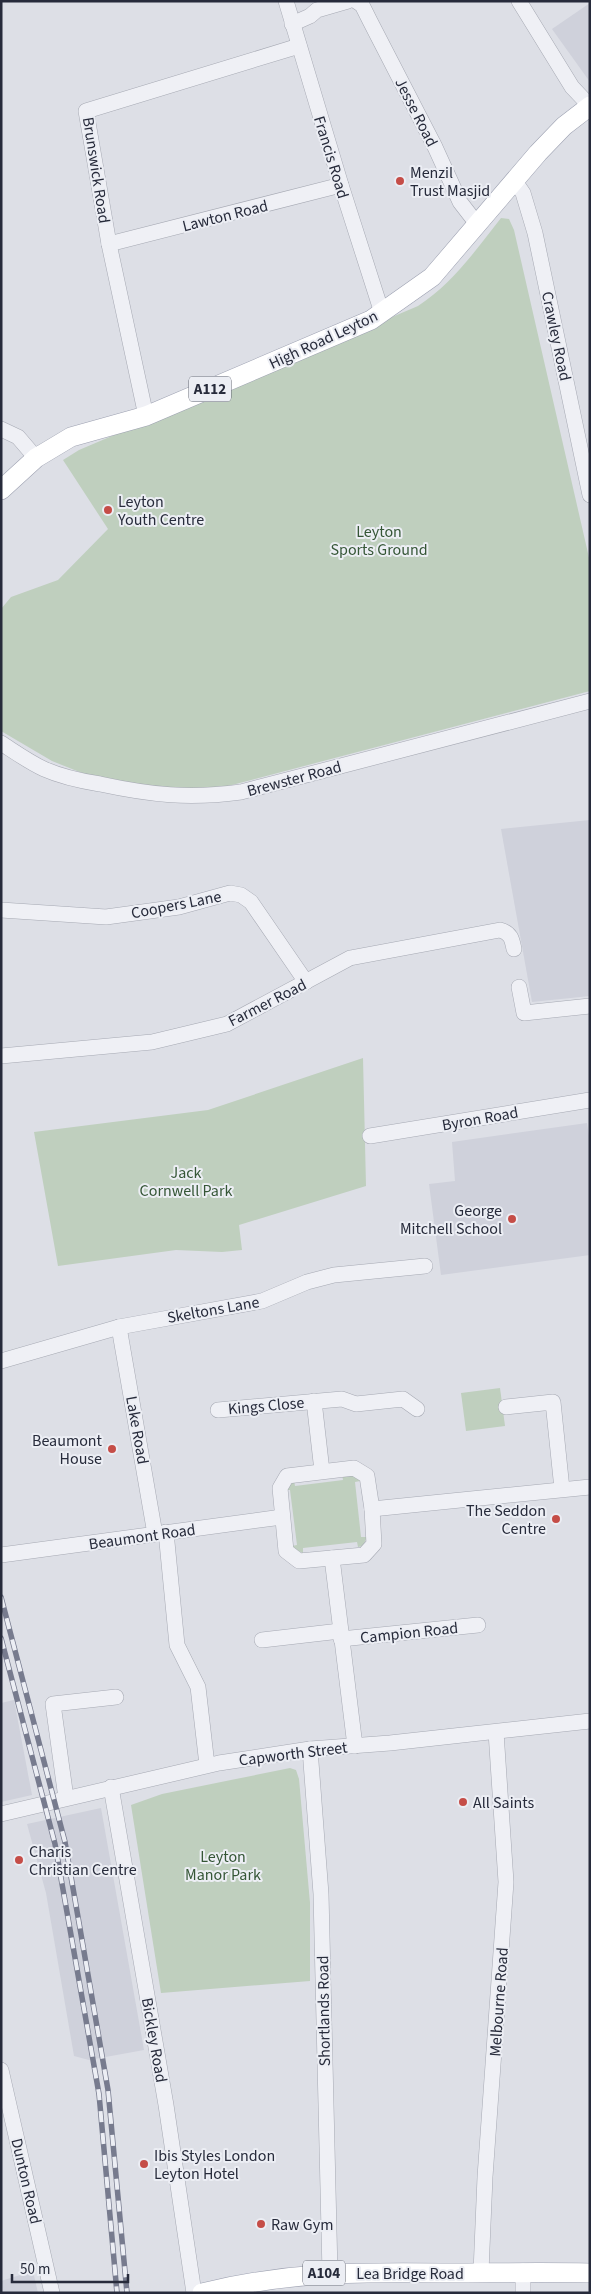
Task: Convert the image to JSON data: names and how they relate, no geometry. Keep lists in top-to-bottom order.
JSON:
{
  "streets": {
    "main road": [
      "High Road Leyton",
      "A112",
      "A104",
      "Lea Bridge Road"
    ],
    "street": [
      "Jesse Road",
      "Francis Road",
      "Brunswick Road",
      "Lawton Road",
      "Crawley Road",
      "Brewster Road",
      "Coopers Lane",
      "Farmer Road",
      "Byron Road",
      "Skeltons Lane",
      "Kings Close",
      "Lake Road",
      "Beaumont Road",
      "Campion Road",
      "Capworth Street",
      "Melbourne Road",
      "Shortlands Road",
      "Bickley Road",
      "Dunton Road"
    ]
  },
  "crossings": [
    ["Jesse Road", "High Road Leyton"],
    ["Francis Road", "Brunswick Road"],
    ["Francis Road", "Lawton Road"],
    ["Francis Road", "High Road Leyton"],
    ["Brunswick Road", "Lawton Road"],
    ["Brunswick Road", "High Road Leyton"],
    ["Crawley Road", "High Road Leyton"],
    ["Coopers Lane", "Farmer Road"],
    ["Skeltons Lane", "Lake Road"],
    ["Kings Close", "Beaumont Road"],
    ["Kings Close", "Campion Road"],
    ["Lake Road", "Beaumont Road"],
    ["Lake Road", "Capworth Street"],
    ["Beaumont Road", "Campion Road"],
    ["Campion Road", "Capworth Street"],
    ["Capworth Street", "Melbourne Road"],
    ["Capworth Street", "Shortlands Road"],
    ["Capworth Street", "Bickley Road"],
    ["Melbourne Road", "Lea Bridge Road"],
    ["Shortlands Road", "Lea Bridge Road"]
  ],
  "parks": ["Leyton Sports Ground", "Jack Cornwell Park", "Leyton Manor Park"],
  "places": [
    "Menzil Trust Masjid",
    "Leyton Youth Centre",
    "George Mitchell School",
    "Beaumont House",
    "The Seddon Centre",
    "All Saints",
    "Charis Christian Centre",
    "Ibis Styles London Leyton Hotel",
    "Raw Gym"
  ],
  "scale_bar": "50 m"
}
